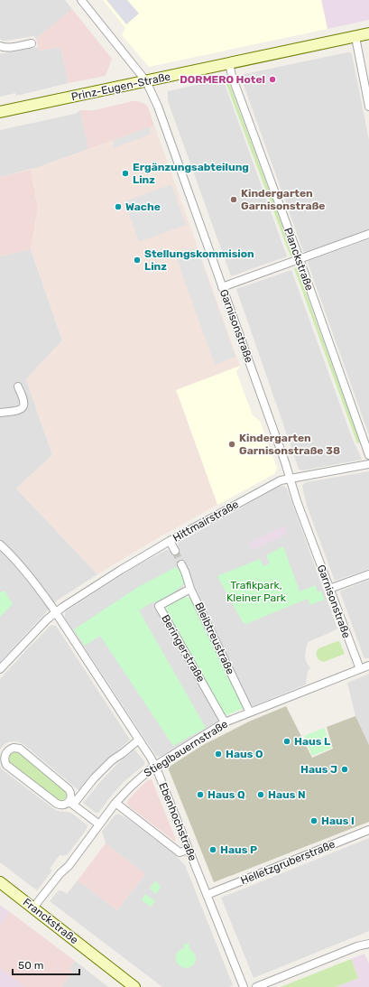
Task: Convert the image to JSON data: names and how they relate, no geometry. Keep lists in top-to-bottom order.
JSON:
{
  "streets": {
    "main road": ["Prinz-Eugen-Straße", "Franckstraße"],
    "street": [
      "Planckstraße",
      "Garnisonstraße",
      "Hittmairstraße",
      "Bleibtreustraße",
      "Beringerstraße",
      "Stieglbauernstraße",
      "Ebenhochstraße",
      "Helletzgruberstraße"
    ]
  },
  "crossings": [
    ["Prinz-Eugen-Straße", "Planckstraße"],
    ["Prinz-Eugen-Straße", "Garnisonstraße"],
    ["Garnisonstraße", "Hittmairstraße"],
    ["Garnisonstraße", "Stieglbauernstraße"],
    ["Hittmairstraße", "Ebenhochstraße"],
    ["Bleibtreustraße", "Beringerstraße"],
    ["Bleibtreustraße", "Stieglbauernstraße"],
    ["Beringerstraße", "Stieglbauernstraße"],
    ["Stieglbauernstraße", "Ebenhochstraße"],
    ["Stieglbauernstraße", "Franckstraße"],
    ["Ebenhochstraße", "Helletzgruberstraße"]
  ],
  "parks": ["Trafikpark, Kleiner Park"],
  "places": [
    "DORMERO Hotel",
    "Ergänzungsabteilung Linz",
    "Kindergarten Garnisonstraße",
    "Wache",
    "Stellungskommision Linz",
    "Kindergarten Garnisonstraße 38",
    "Haus L",
    "Haus O",
    "Haus J",
    "Haus Q",
    "Haus N",
    "Haus I",
    "Haus P"
  ],
  "scale_bar": "50 m"
}
